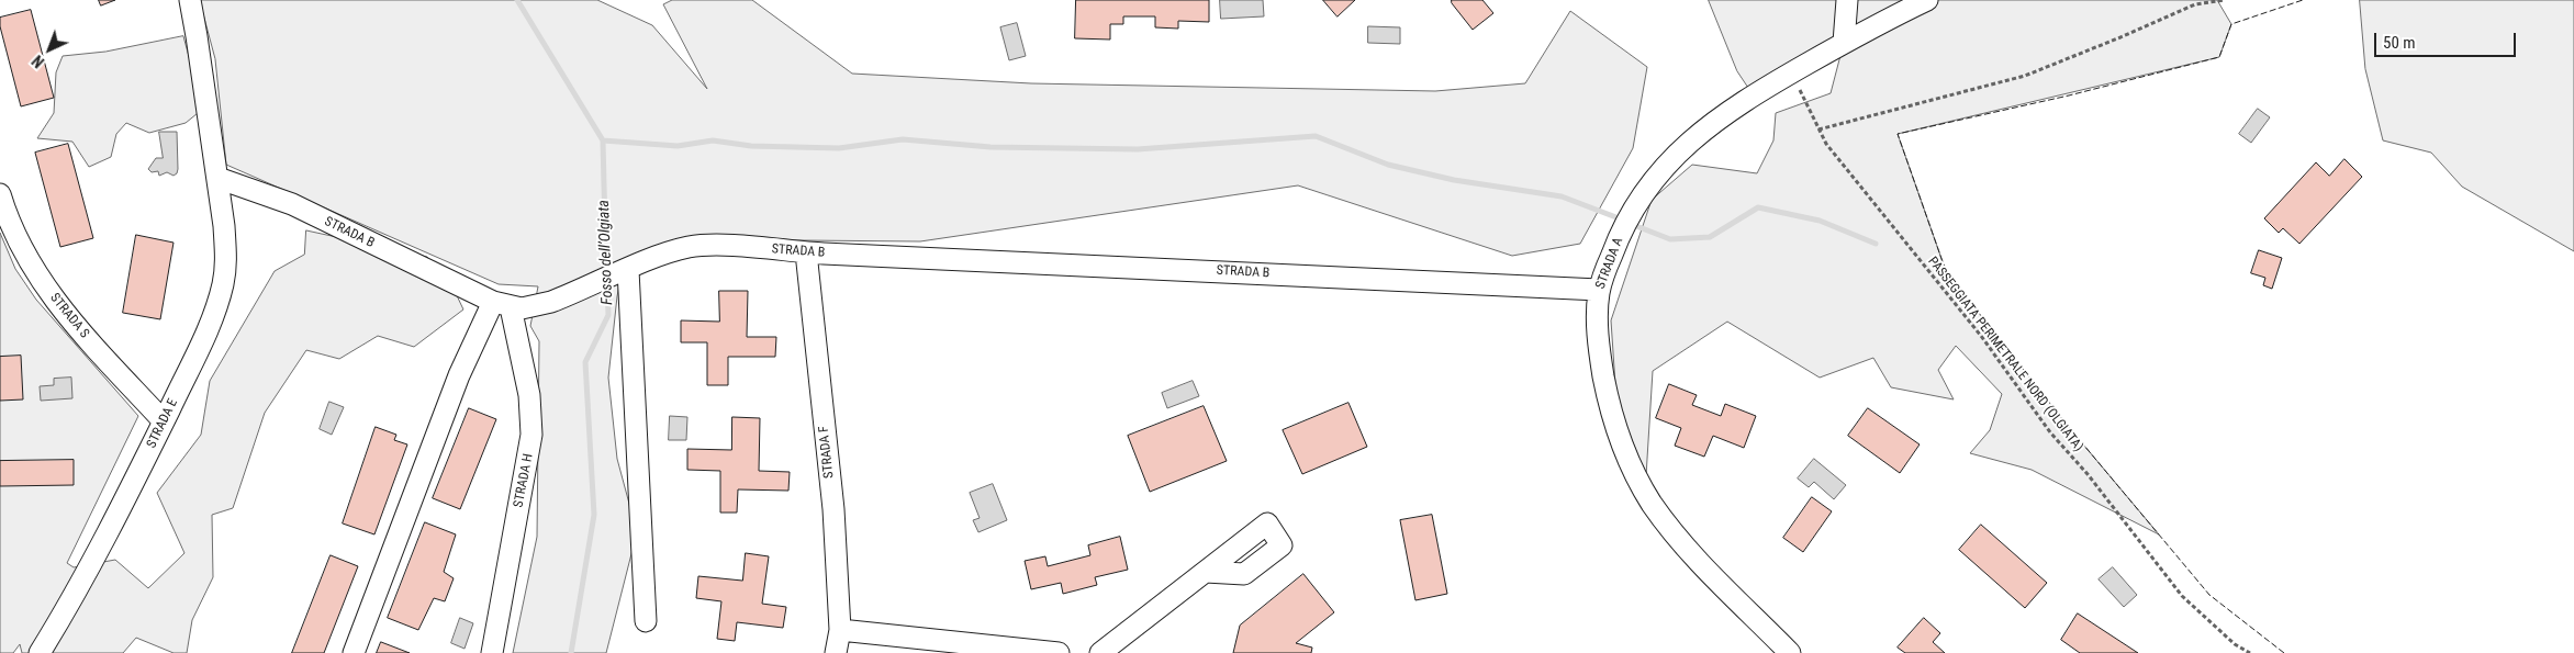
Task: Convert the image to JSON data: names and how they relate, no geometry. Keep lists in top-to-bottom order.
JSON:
{
  "streets": {
    "street": [
      "STRADA B",
      "STRADA A",
      "STRADA S",
      "STRADA E",
      "STRADA F",
      "STRADA H"
    ],
    "path": ["PASSEGGIATA PERIMETRALE NORD (OLGIATA)"]
  },
  "crossings": [
    ["STRADA B", "STRADA A"],
    ["STRADA B", "STRADA E"],
    ["STRADA B", "STRADA F"],
    ["STRADA B", "STRADA H"],
    ["STRADA A", "PASSEGGIATA PERIMETRALE NORD (OLGIATA)"],
    ["STRADA S", "STRADA E"]
  ],
  "water": ["Fosso dell’Olgiata"],
  "scale_bar": "50 m",
  "north": "bottom left"
}
